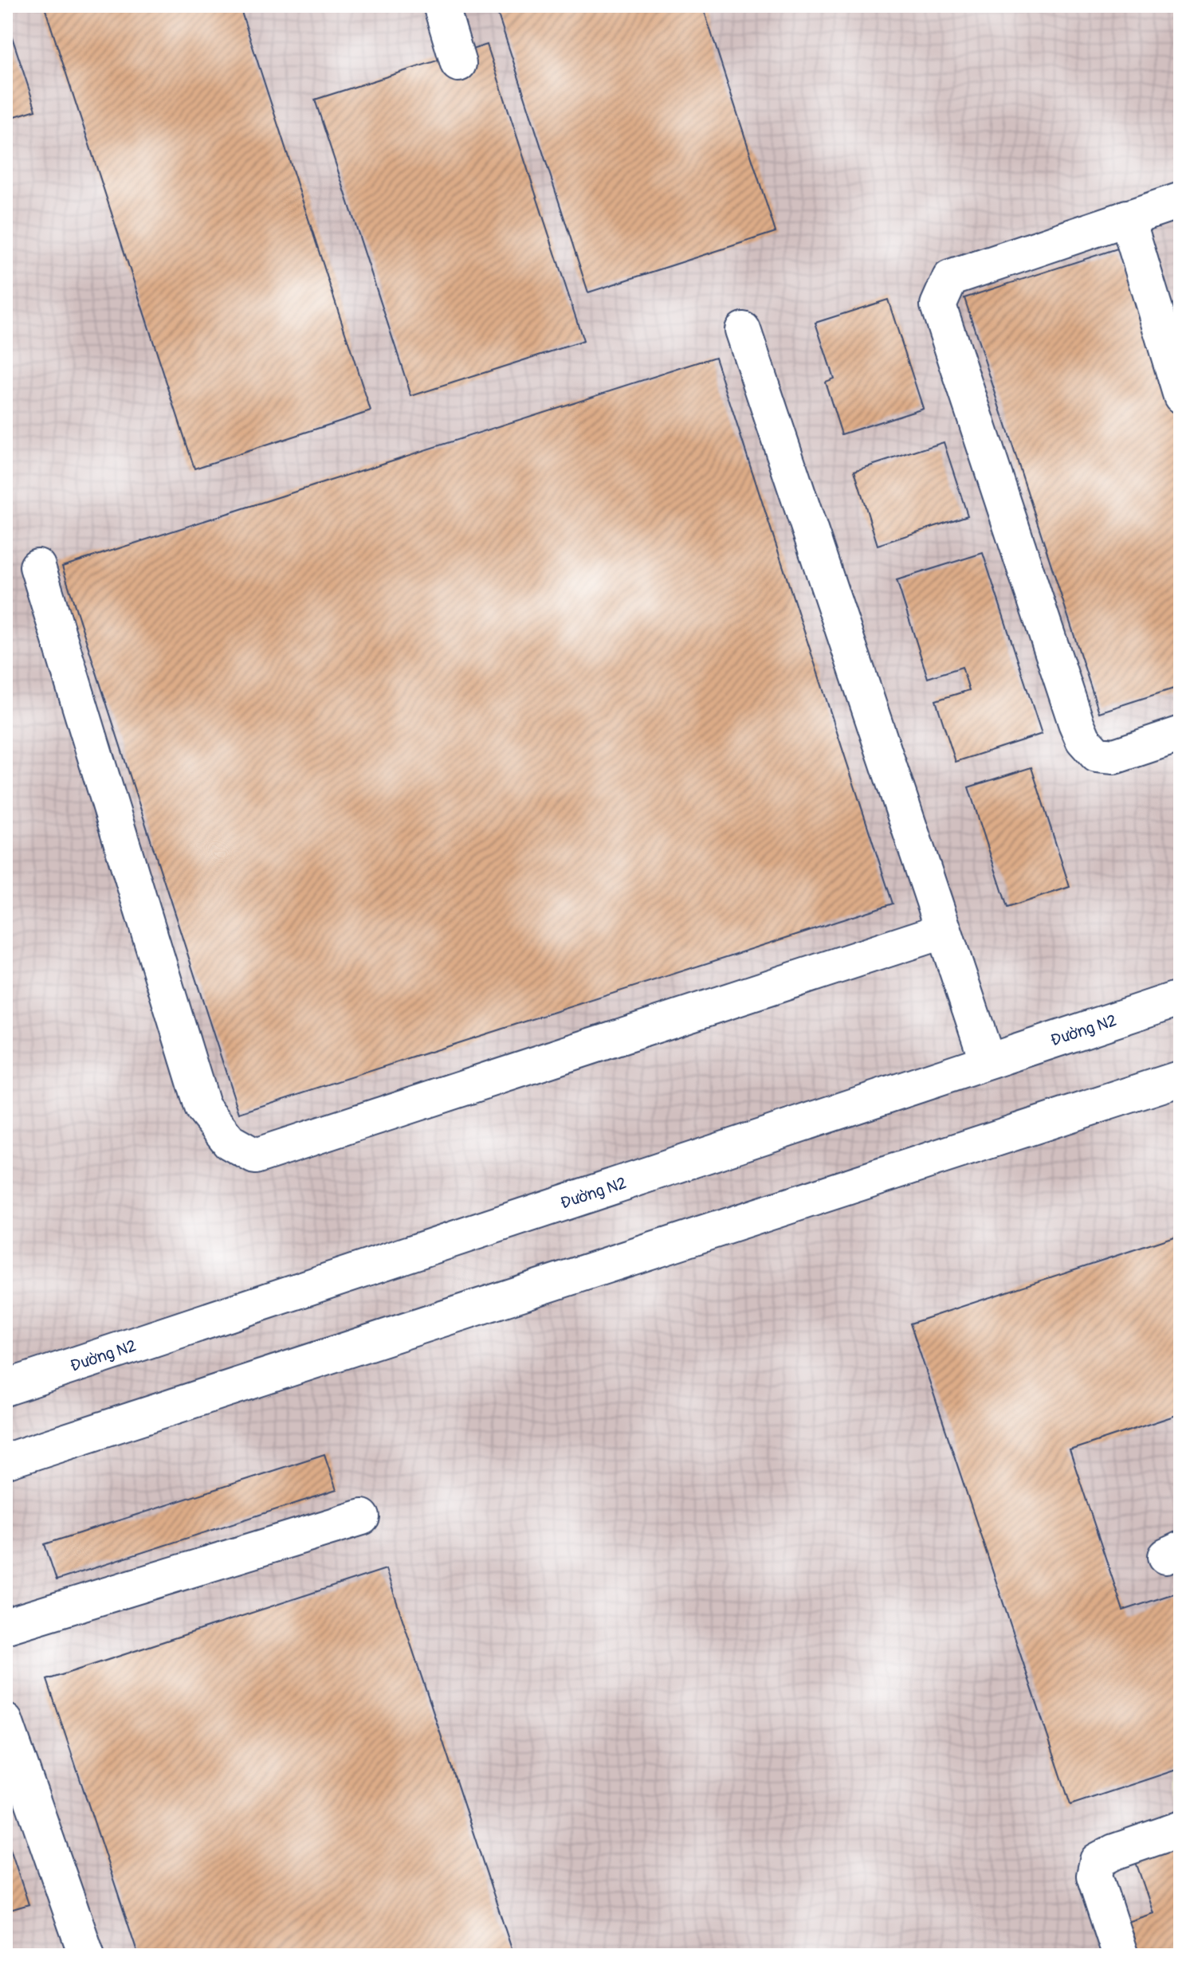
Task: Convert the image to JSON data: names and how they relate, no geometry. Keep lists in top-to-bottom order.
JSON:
{
  "streets": {
    "street": ["Đường N2"]
  }
}
